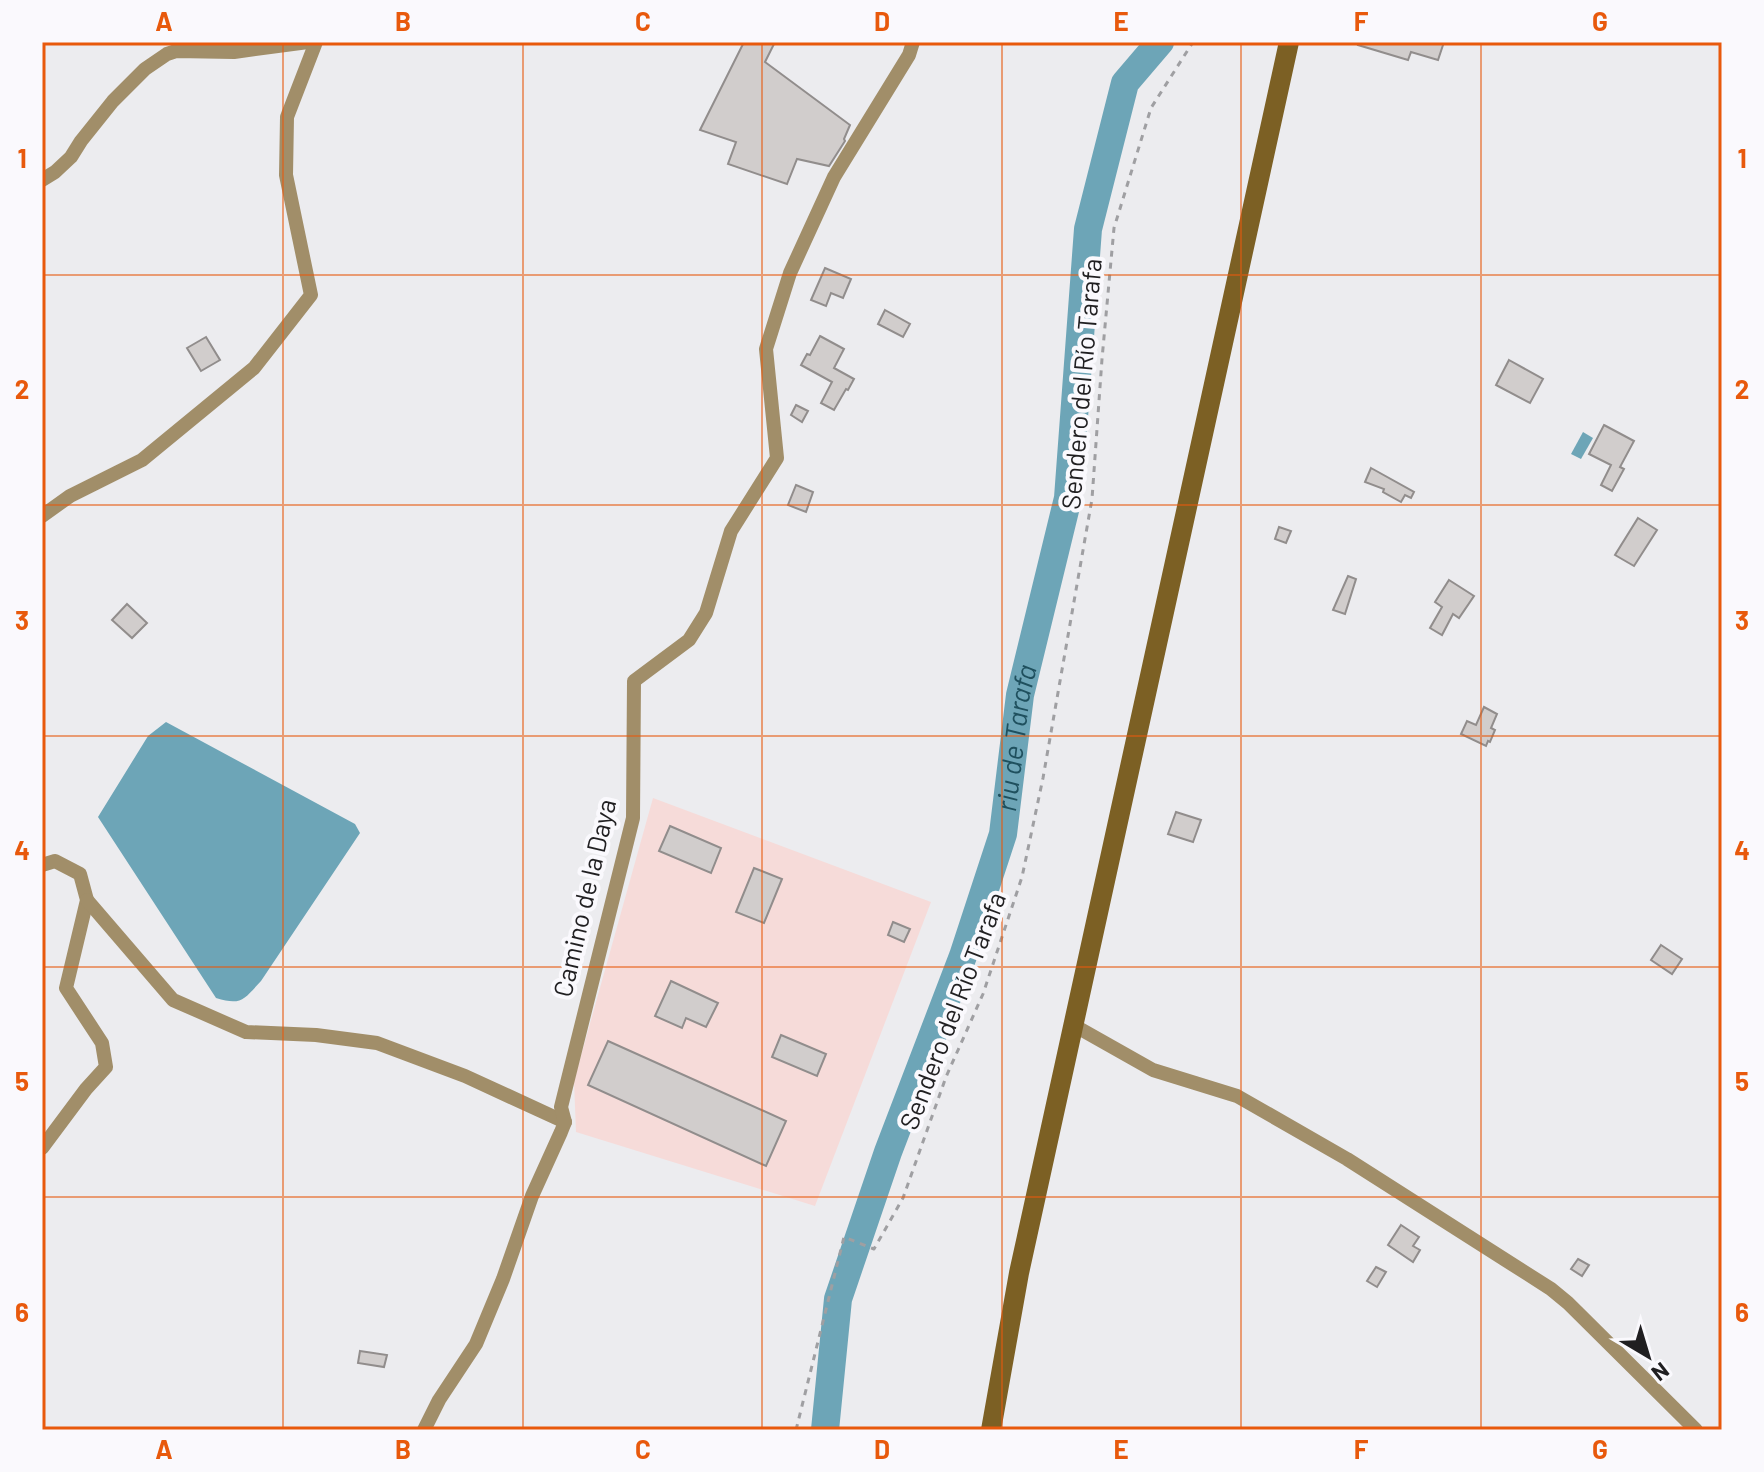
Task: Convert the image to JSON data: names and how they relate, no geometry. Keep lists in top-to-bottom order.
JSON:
{
  "streets": {
    "street": ["Camino de la Daya"],
    "path": ["Sendero del Río Tarafa"]
  },
  "water": ["riu de Tarafa"],
  "north": "bottom right",
  "grid": {
    "columns": [
      "A",
      "B",
      "C",
      "D",
      "E",
      "F",
      "G"
    ],
    "rows": [
      "1",
      "2",
      "3",
      "4",
      "5",
      "6"
    ]
  }
}
